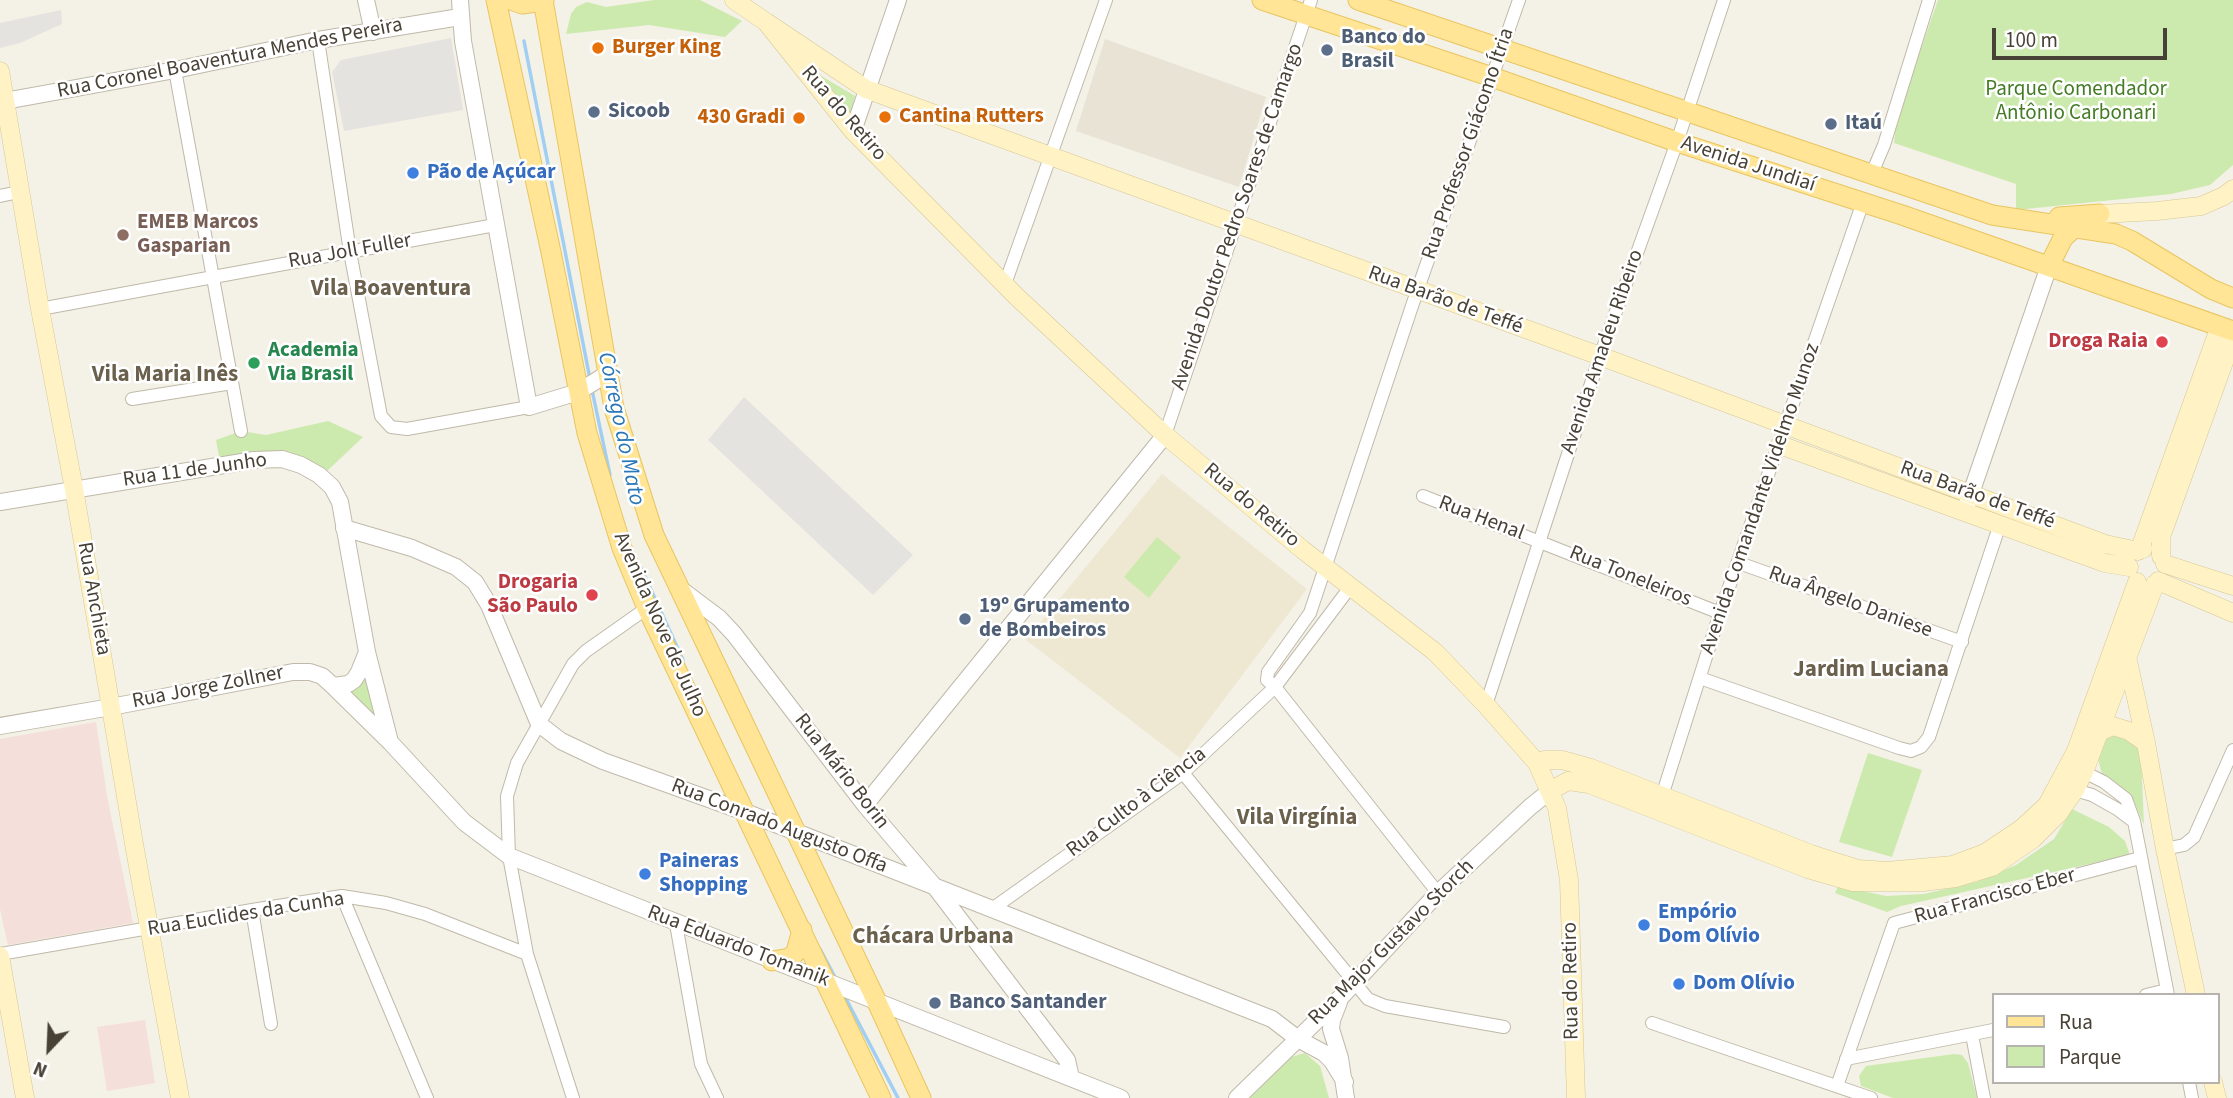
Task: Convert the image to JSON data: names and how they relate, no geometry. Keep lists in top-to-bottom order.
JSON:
{
  "streets": {
    "main road": [
      "Rua do Retiro",
      "Avenida Jundiaí",
      "Rua Barão de Teffé",
      "Rua Anchieta",
      "Avenida Nove de Julho"
    ],
    "street": [
      "Rua Coronel Boaventura Mendes Pereira",
      "Rua Professor Giácomo Ítria",
      "Avenida Doutor Pedro Soares de Camargo",
      "Rua Joll Fuller",
      "Avenida Amadeu Ribeiro",
      "Rua 11 de Junho",
      "Avenida Comandante Videlmo Munoz",
      "Rua Henal",
      "Rua Toneleiros",
      "Rua Ângelo Daniese",
      "Rua Jorge Zollner",
      "Rua Mário Borin",
      "Rua Culto à Ciência",
      "Rua Conrado Augusto Offa",
      "Rua Francisco Eber",
      "Rua Euclides da Cunha",
      "Rua Major Gustavo Storch",
      "Rua Eduardo Tomanik"
    ]
  },
  "crossings": [
    ["Rua Coronel Boaventura Mendes Pereira", "Rua Anchieta"],
    ["Rua do Retiro", "Rua Professor Giácomo Ítria"],
    ["Rua do Retiro", "Avenida Doutor Pedro Soares de Camargo"],
    ["Rua do Retiro", "Rua Barão de Teffé"],
    ["Rua do Retiro", "Avenida Amadeu Ribeiro"],
    ["Rua do Retiro", "Rua Culto à Ciência"],
    ["Rua do Retiro", "Rua Major Gustavo Storch"],
    ["Rua Professor Giácomo Ítria", "Avenida Jundiaí"],
    ["Rua Professor Giácomo Ítria", "Rua Barão de Teffé"],
    ["Avenida Jundiaí", "Avenida Doutor Pedro Soares de Camargo"],
    ["Avenida Jundiaí", "Avenida Amadeu Ribeiro"],
    ["Avenida Jundiaí", "Avenida Comandante Videlmo Munoz"],
    ["Avenida Doutor Pedro Soares de Camargo", "Rua Barão de Teffé"],
    ["Rua Joll Fuller", "Rua Anchieta"],
    ["Rua Barão de Teffé", "Avenida Amadeu Ribeiro"],
    ["Rua Barão de Teffé", "Avenida Comandante Videlmo Munoz"],
    ["Avenida Amadeu Ribeiro", "Rua Henal"],
    ["Avenida Amadeu Ribeiro", "Rua Toneleiros"],
    ["Rua 11 de Junho", "Rua Anchieta"],
    ["Rua 11 de Junho", "Rua Jorge Zollner"],
    ["Rua 11 de Junho", "Rua Eduardo Tomanik"],
    ["Avenida Comandante Videlmo Munoz", "Rua Toneleiros"],
    ["Avenida Comandante Videlmo Munoz", "Rua Ângelo Daniese"],
    ["Rua Henal", "Rua Toneleiros"],
    ["Rua Anchieta", "Rua Jorge Zollner"],
    ["Rua Anchieta", "Rua Euclides da Cunha"],
    ["Avenida Nove de Julho", "Rua Mário Borin"],
    ["Avenida Nove de Julho", "Rua Conrado Augusto Offa"],
    ["Avenida Nove de Julho", "Rua Eduardo Tomanik"],
    ["Rua Jorge Zollner", "Rua Eduardo Tomanik"],
    ["Rua Mário Borin", "Rua Conrado Augusto Offa"],
    ["Rua Mário Borin", "Rua Eduardo Tomanik"],
    ["Rua Culto à Ciência", "Rua Conrado Augusto Offa"],
    ["Rua Conrado Augusto Offa", "Rua Major Gustavo Storch"]
  ],
  "districts": [
    "Vila Boaventura",
    "Vila Maria Inês",
    "Jardim Luciana",
    "Vila Virgínia",
    "Chácara Urbana"
  ],
  "water": ["Córrego do Mato"],
  "parks": ["Parque Comendador Antônio Carbonari"],
  "places": [
    "Burger King",
    "Banco do Brasil",
    "Sicoob",
    "Cantina Rutters",
    "430 Gradi",
    "Itaú",
    "Pão de Açúcar",
    "EMEB Marcos Gasparian",
    "Droga Raia",
    "Academia Via Brasil",
    "Drogaria São Paulo",
    "19º Grupamento de Bombeiros",
    "Paineras Shopping",
    "Empório Dom Olívio",
    "Dom Olívio",
    "Banco Santander"
  ],
  "legend": ["Rua", "Parque"],
  "scale_bar": "100 m",
  "north": "bottom left"
}
